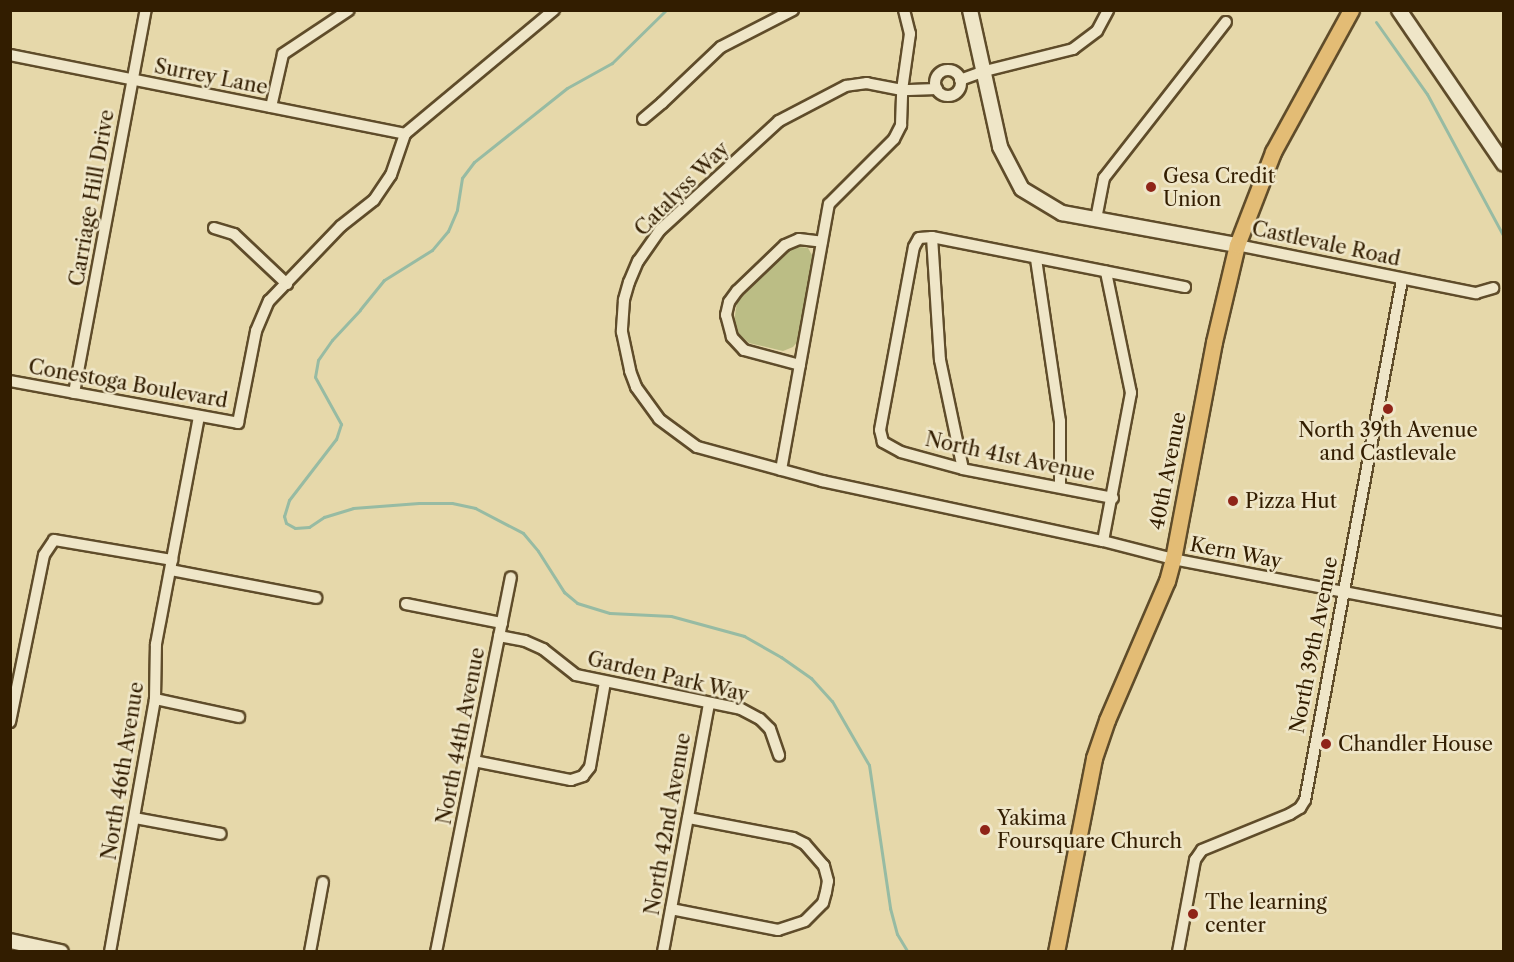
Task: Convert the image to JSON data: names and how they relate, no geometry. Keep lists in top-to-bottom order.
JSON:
{
  "streets": {
    "main road": ["40th Avenue"],
    "street": [
      "Surrey Lane",
      "Catalyss Way",
      "Carriage Hill Drive",
      "Castlevale Road",
      "Conestoga Boulevard",
      "North 41st Avenue",
      "Kern Way",
      "North 39th Avenue",
      "Garden Park Way",
      "North 44th Avenue",
      "North 46th Avenue",
      "North 42nd Avenue"
    ]
  },
  "crossings": [
    ["Surrey Lane", "Carriage Hill Drive"],
    ["Surrey Lane", "Conestoga Boulevard"],
    ["Catalyss Way", "Castlevale Road"],
    ["Catalyss Way", "Kern Way"],
    ["Carriage Hill Drive", "Conestoga Boulevard"],
    ["Castlevale Road", "40th Avenue"],
    ["Castlevale Road", "North 39th Avenue"],
    ["Conestoga Boulevard", "North 46th Avenue"],
    ["North 41st Avenue", "Kern Way"],
    ["40th Avenue", "Kern Way"],
    ["Kern Way", "North 39th Avenue"],
    ["Garden Park Way", "North 44th Avenue"],
    ["Garden Park Way", "North 42nd Avenue"]
  ],
  "places": [
    "Gesa Credit Union",
    "North 39th Avenue and Castlevale",
    "Pizza Hut",
    "Chandler House",
    "Yakima Foursquare Church",
    "The learning center"
  ]
}
